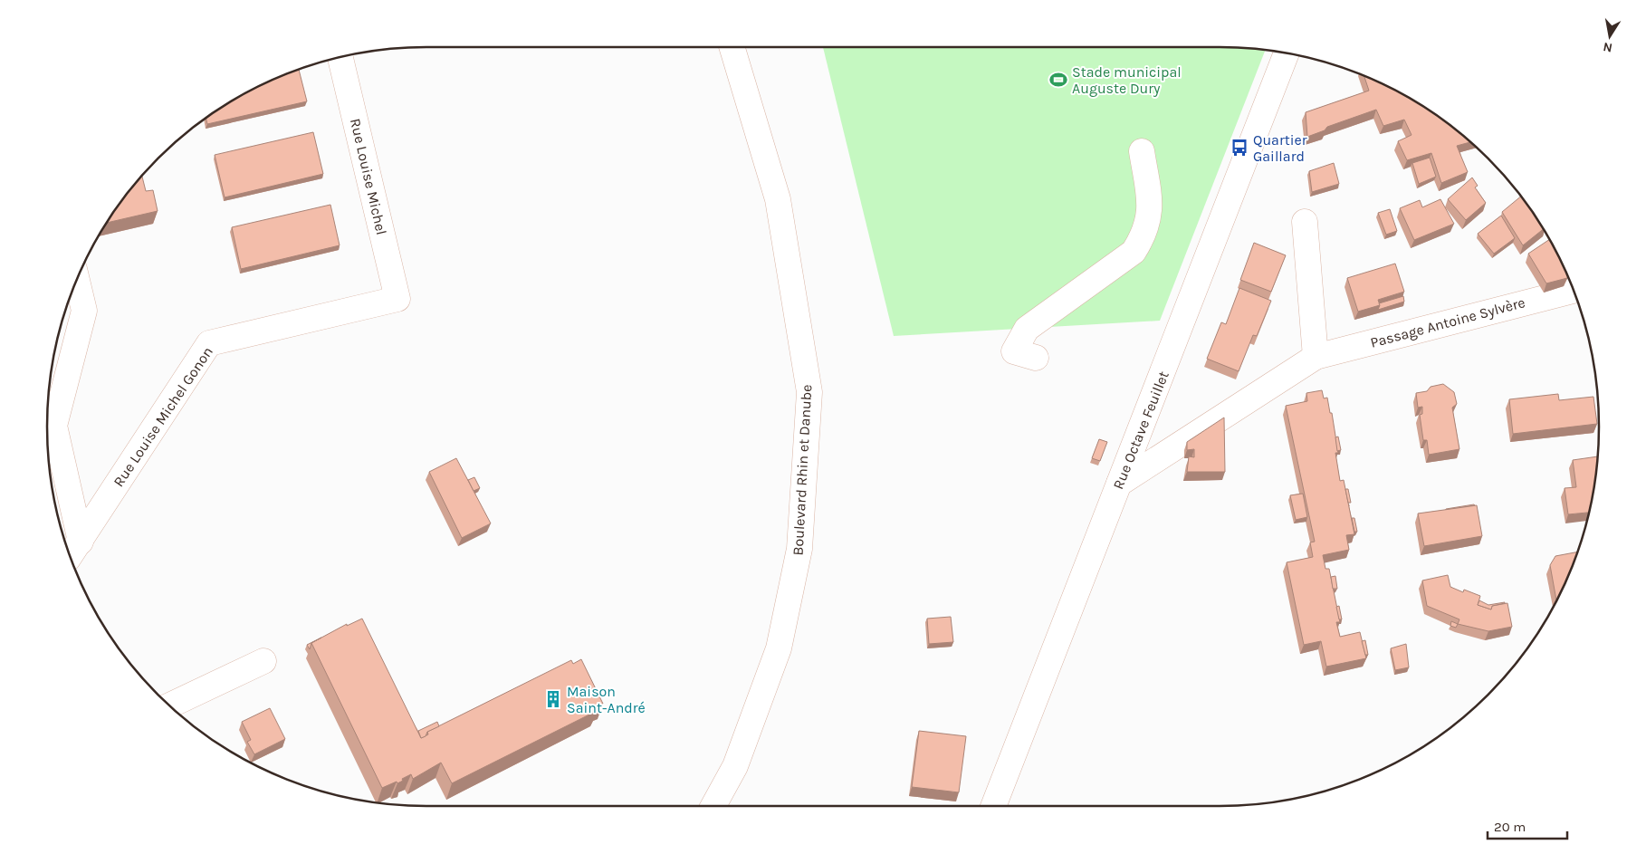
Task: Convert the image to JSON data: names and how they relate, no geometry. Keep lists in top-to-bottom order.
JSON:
{
  "streets": {
    "street": [
      "Rue Louise Michel",
      "Passage Antoine Sylvère",
      "Rue Louise Michel Gonon",
      "Rue Octave Feuillet",
      "Boulevard Rhin et Danube"
    ]
  },
  "crossings": [
    ["Rue Louise Michel", "Rue Louise Michel Gonon"],
    ["Passage Antoine Sylvère", "Rue Octave Feuillet"]
  ],
  "places": {
    "sports": ["Stade municipal Auguste Dury"],
    "bus stop": ["Quartier Gaillard"],
    "building": ["Maison Saint-André"]
  },
  "scale_bar": "20 m",
  "north": "bottom"
}
